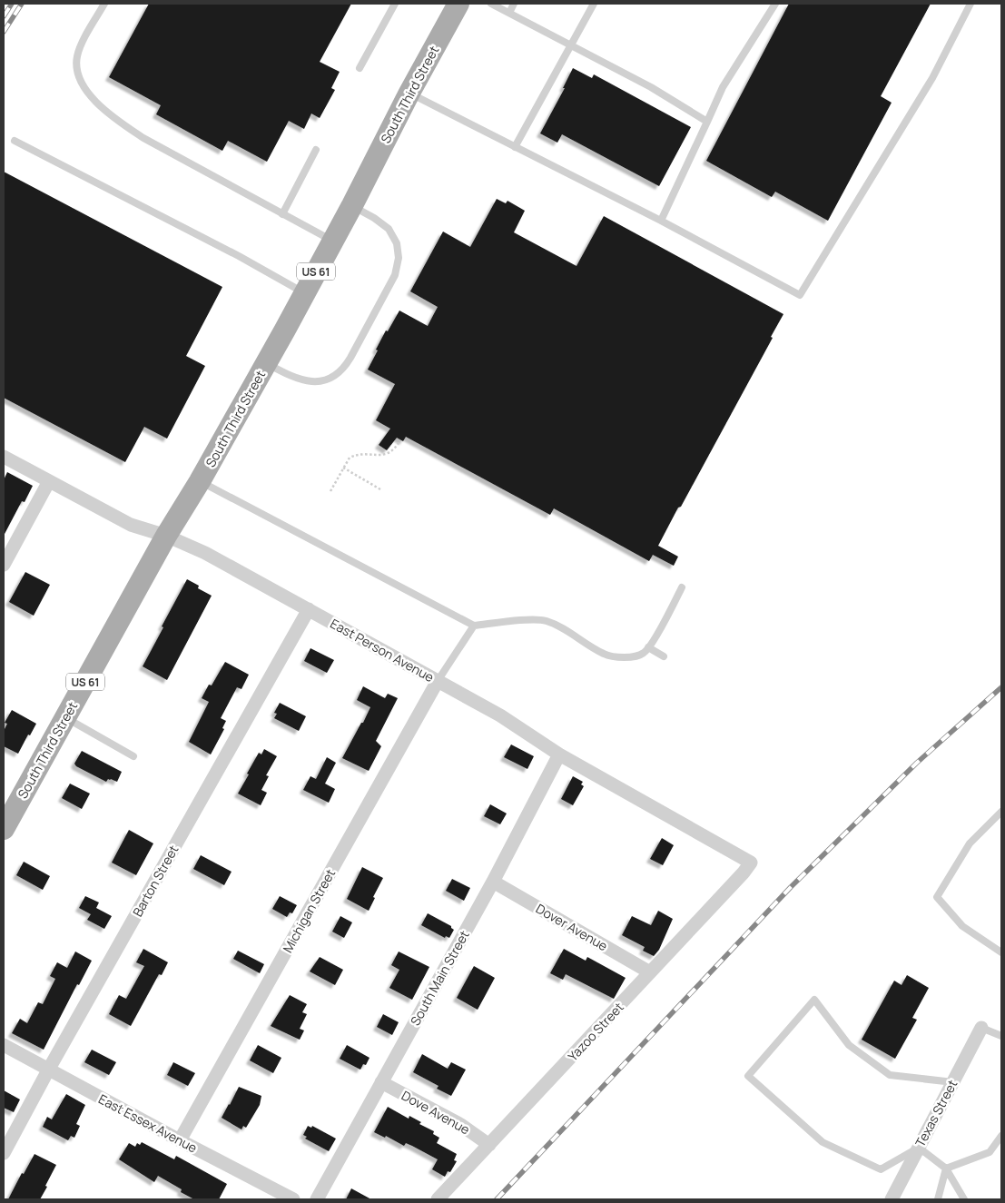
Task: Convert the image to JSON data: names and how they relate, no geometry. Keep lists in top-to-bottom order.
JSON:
{
  "streets": {
    "main road": ["South Third Street", "US 61"],
    "street": [
      "East Person Avenue",
      "Barton Street",
      "Michigan Street",
      "Dover Avenue",
      "South Main Street",
      "Yazoo Street",
      "Dove Avenue",
      "Texas Street",
      "East Essex Avenue"
    ]
  },
  "crossings": [
    ["South Third Street", "East Person Avenue"],
    ["East Person Avenue", "Barton Street"],
    ["East Person Avenue", "Michigan Street"],
    ["East Person Avenue", "South Main Street"],
    ["East Person Avenue", "Yazoo Street"],
    ["Barton Street", "East Essex Avenue"],
    ["Michigan Street", "East Essex Avenue"],
    ["Dover Avenue", "South Main Street"],
    ["Dover Avenue", "Yazoo Street"],
    ["South Main Street", "Dove Avenue"],
    ["Yazoo Street", "Dove Avenue"]
  ]
}
